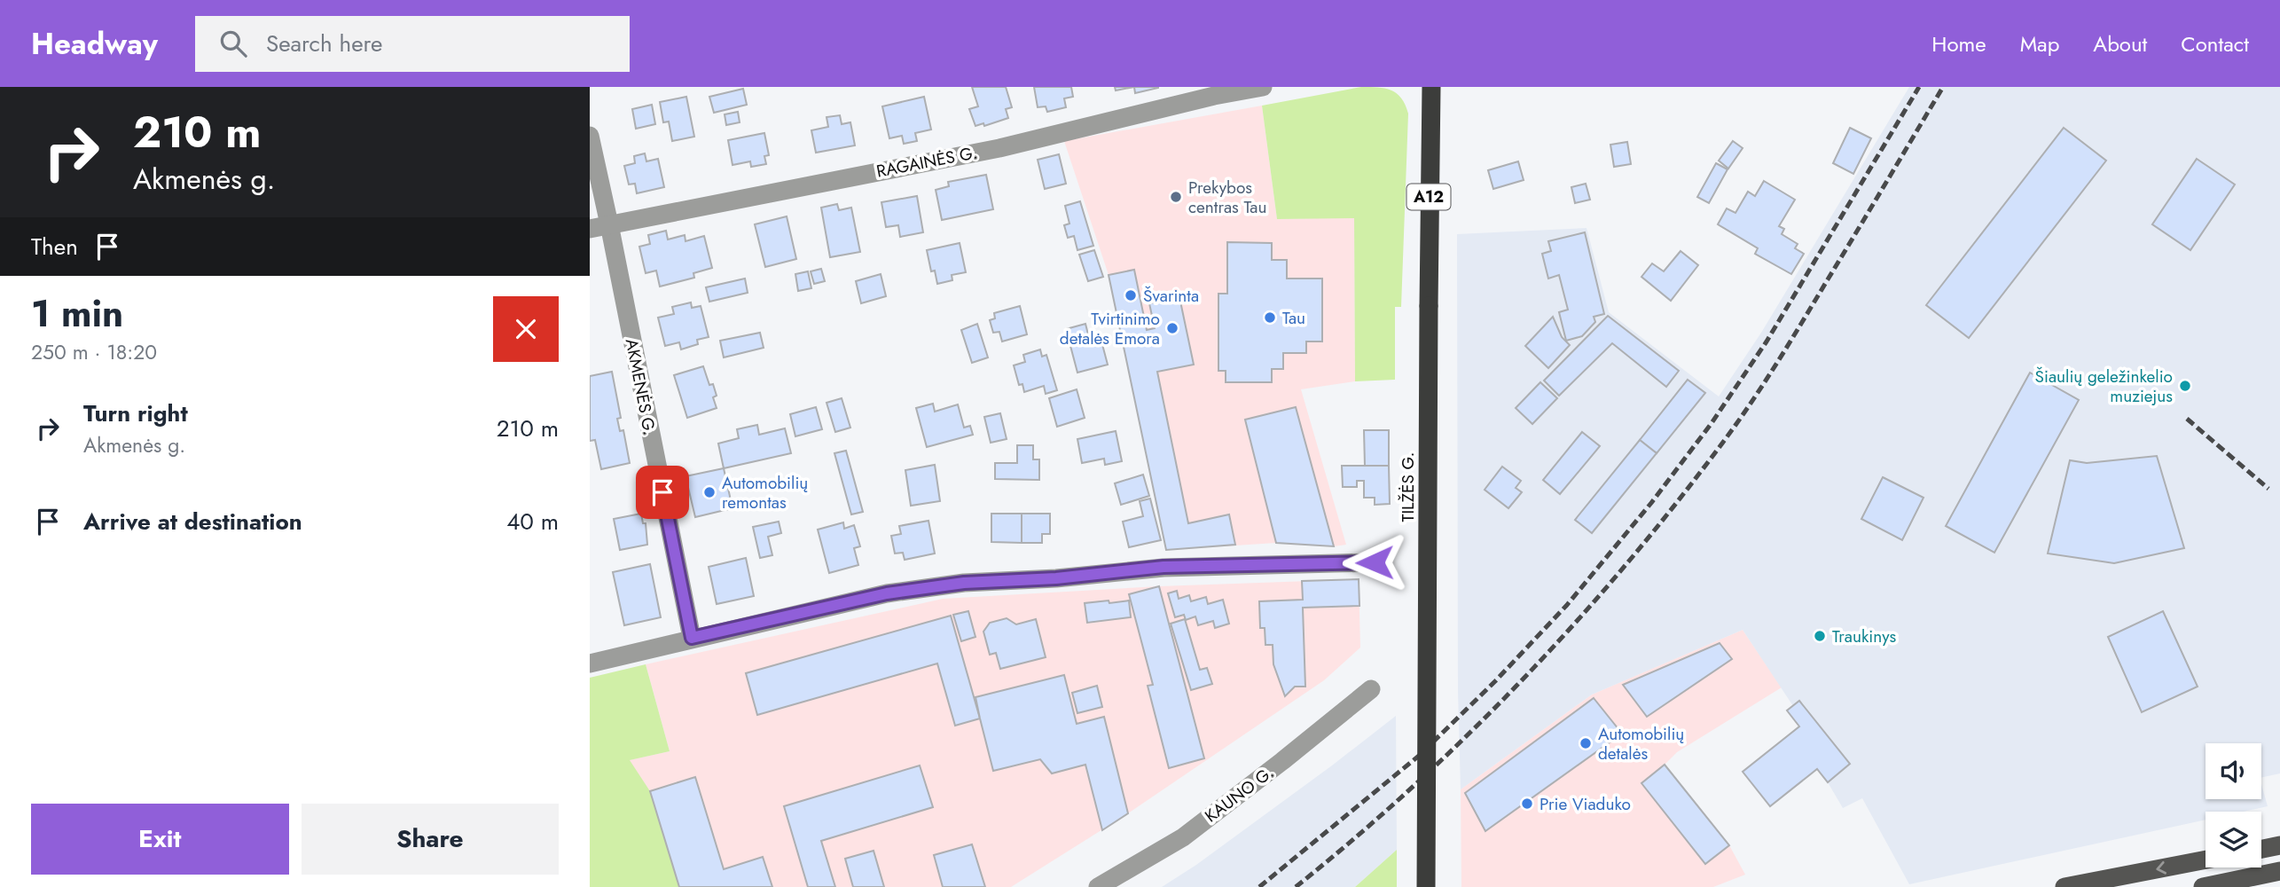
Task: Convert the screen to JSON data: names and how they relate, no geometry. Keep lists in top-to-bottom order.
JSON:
{
  "streets": {
    "highway": ["A12", "TILŽĖS G."],
    "street": ["RAGAINĖS G.", "AKMENĖS G.", "KAUNO G."]
  },
  "crossings": [
    ["RAGAINĖS G.", "AKMENĖS G."]
  ],
  "places": [
    "Prekybos centras Tau",
    "Švarinta",
    "Tau",
    "Tvirtinimo detalės Emora",
    "Šiaulių geležinkelio muziejus",
    "Automobilių remontas",
    "Traukinys",
    "Automobilių detalės",
    "Prie Viaduko"
  ],
  "page": {
    "header": "Headway",
    "search": "Search here",
    "nav": [
      "Home",
      "Map",
      "About",
      "Contact"
    ],
    "turn": ["210 m", "Akmenės g."],
    "then": "Then",
    "heading": ["1 min", "250 m · 18:20"],
    "list": [
      {
        "name": "Turn right",
        "note": "Akmenės g.",
        "value": "210 m"
      },
      {
        "name": "Arrive at destination",
        "value": "40 m"
      }
    ],
    "buttons": ["Exit", "Share"]
  }
}
